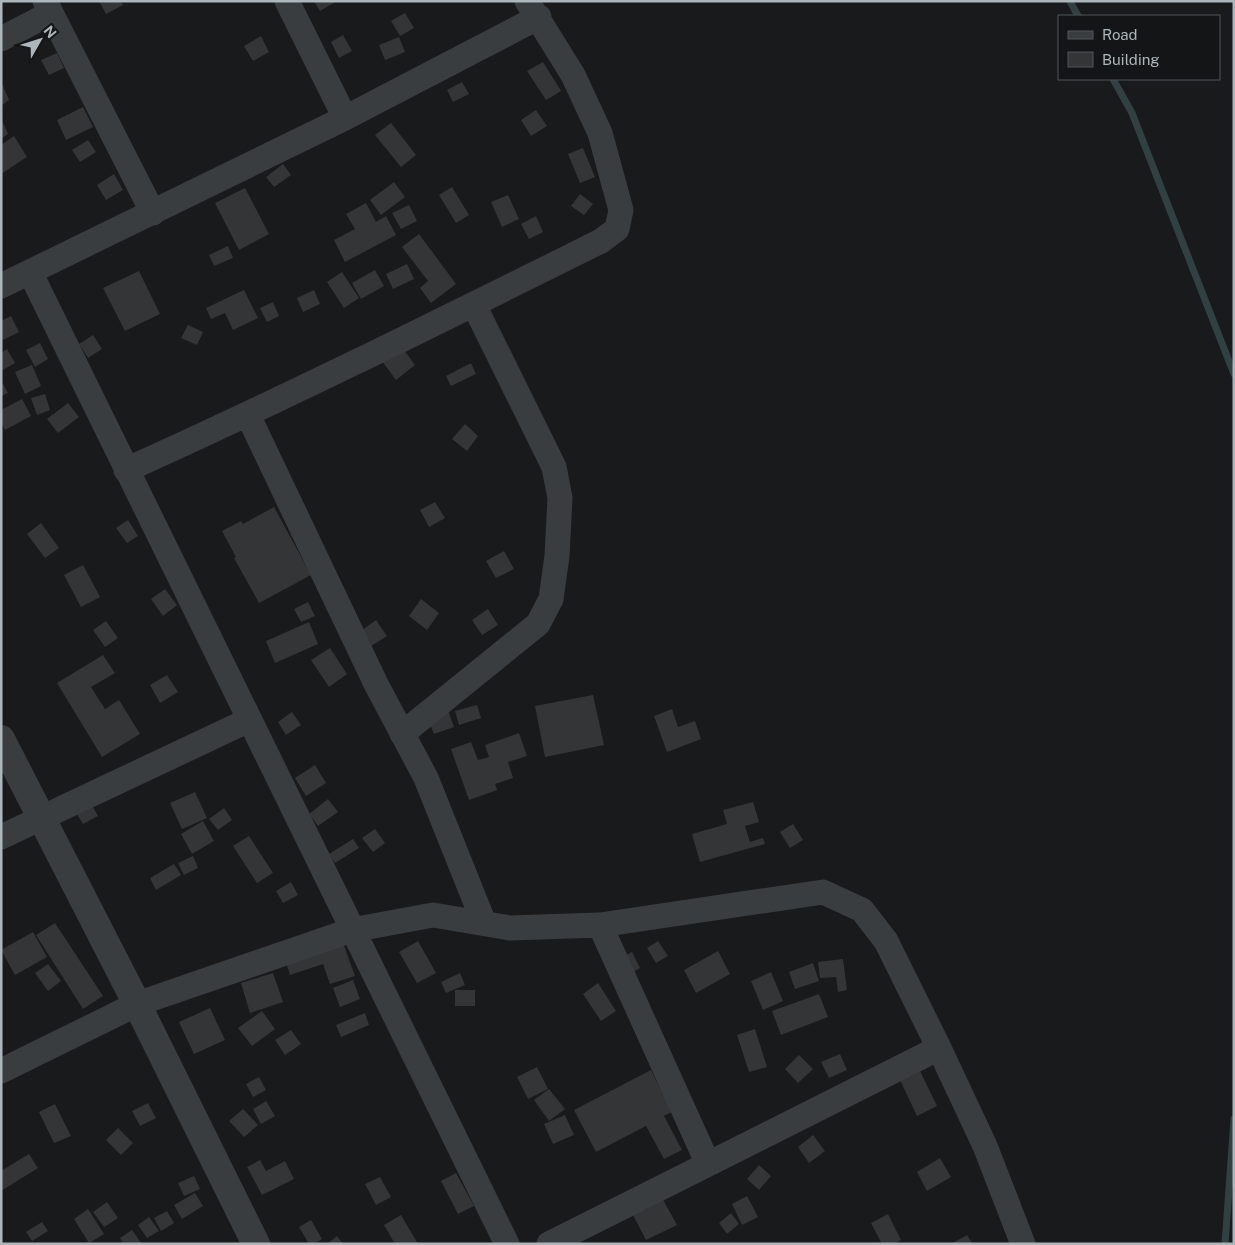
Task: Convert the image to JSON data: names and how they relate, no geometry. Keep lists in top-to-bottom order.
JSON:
{
  "legend": ["Road", "Building"],
  "north": "top right"
}
